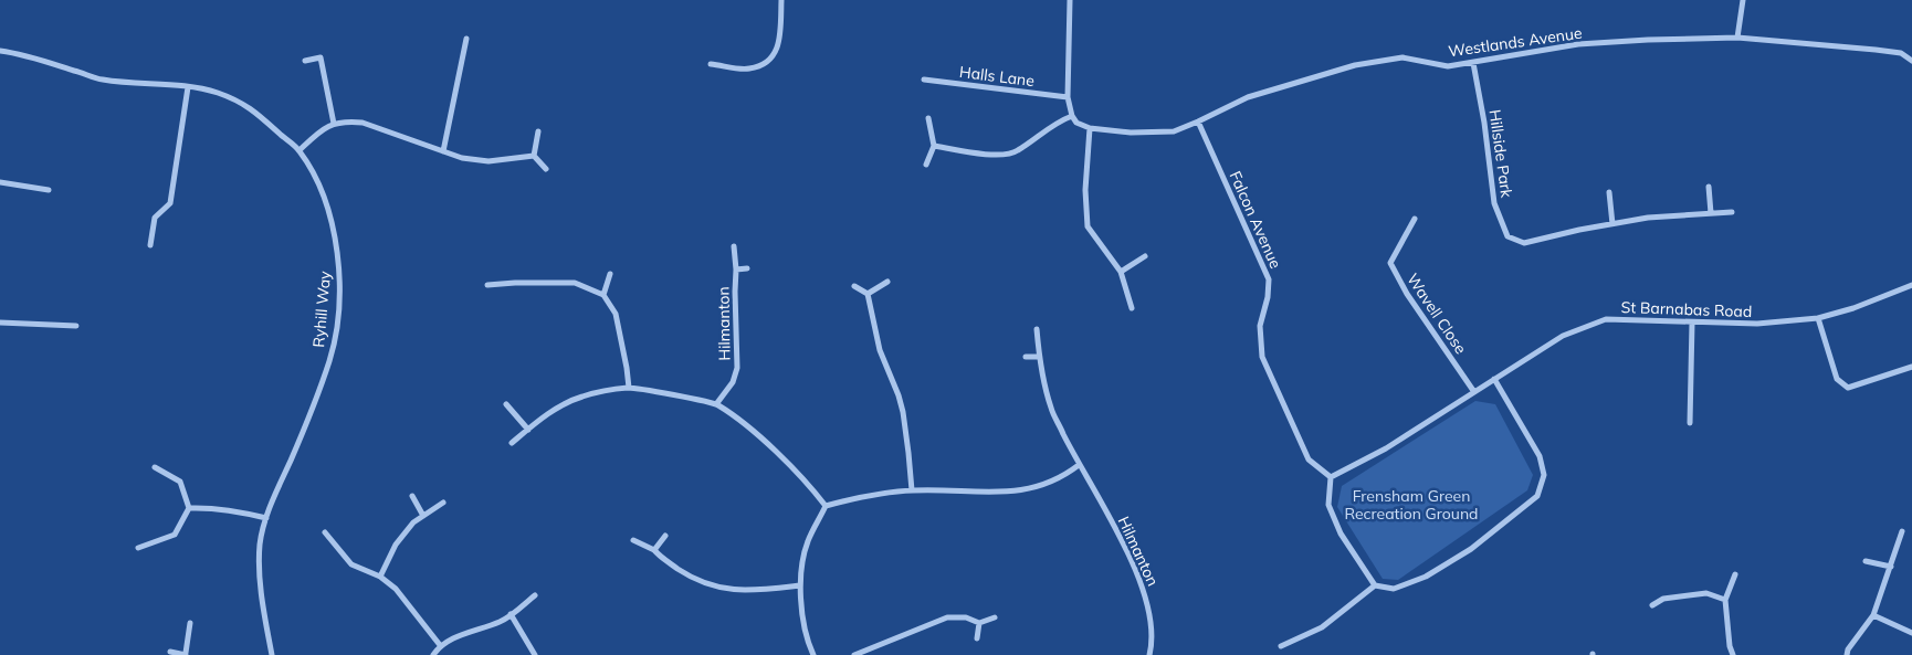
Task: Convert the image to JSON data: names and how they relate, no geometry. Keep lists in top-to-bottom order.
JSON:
{
  "streets": {
    "street": [
      "Westlands Avenue",
      "Halls Lane",
      "Hillside Park",
      "Falcon Avenue",
      "Ryhill Way",
      "St Barnabas Road",
      "Wavell Close",
      "Hilmanton"
    ]
  },
  "crossings": [
    ["Westlands Avenue", "Hillside Park"],
    ["Westlands Avenue", "Falcon Avenue"],
    ["Falcon Avenue", "St Barnabas Road"],
    ["St Barnabas Road", "Wavell Close"]
  ],
  "parks": ["Frensham Green Recreation Ground"]
}
